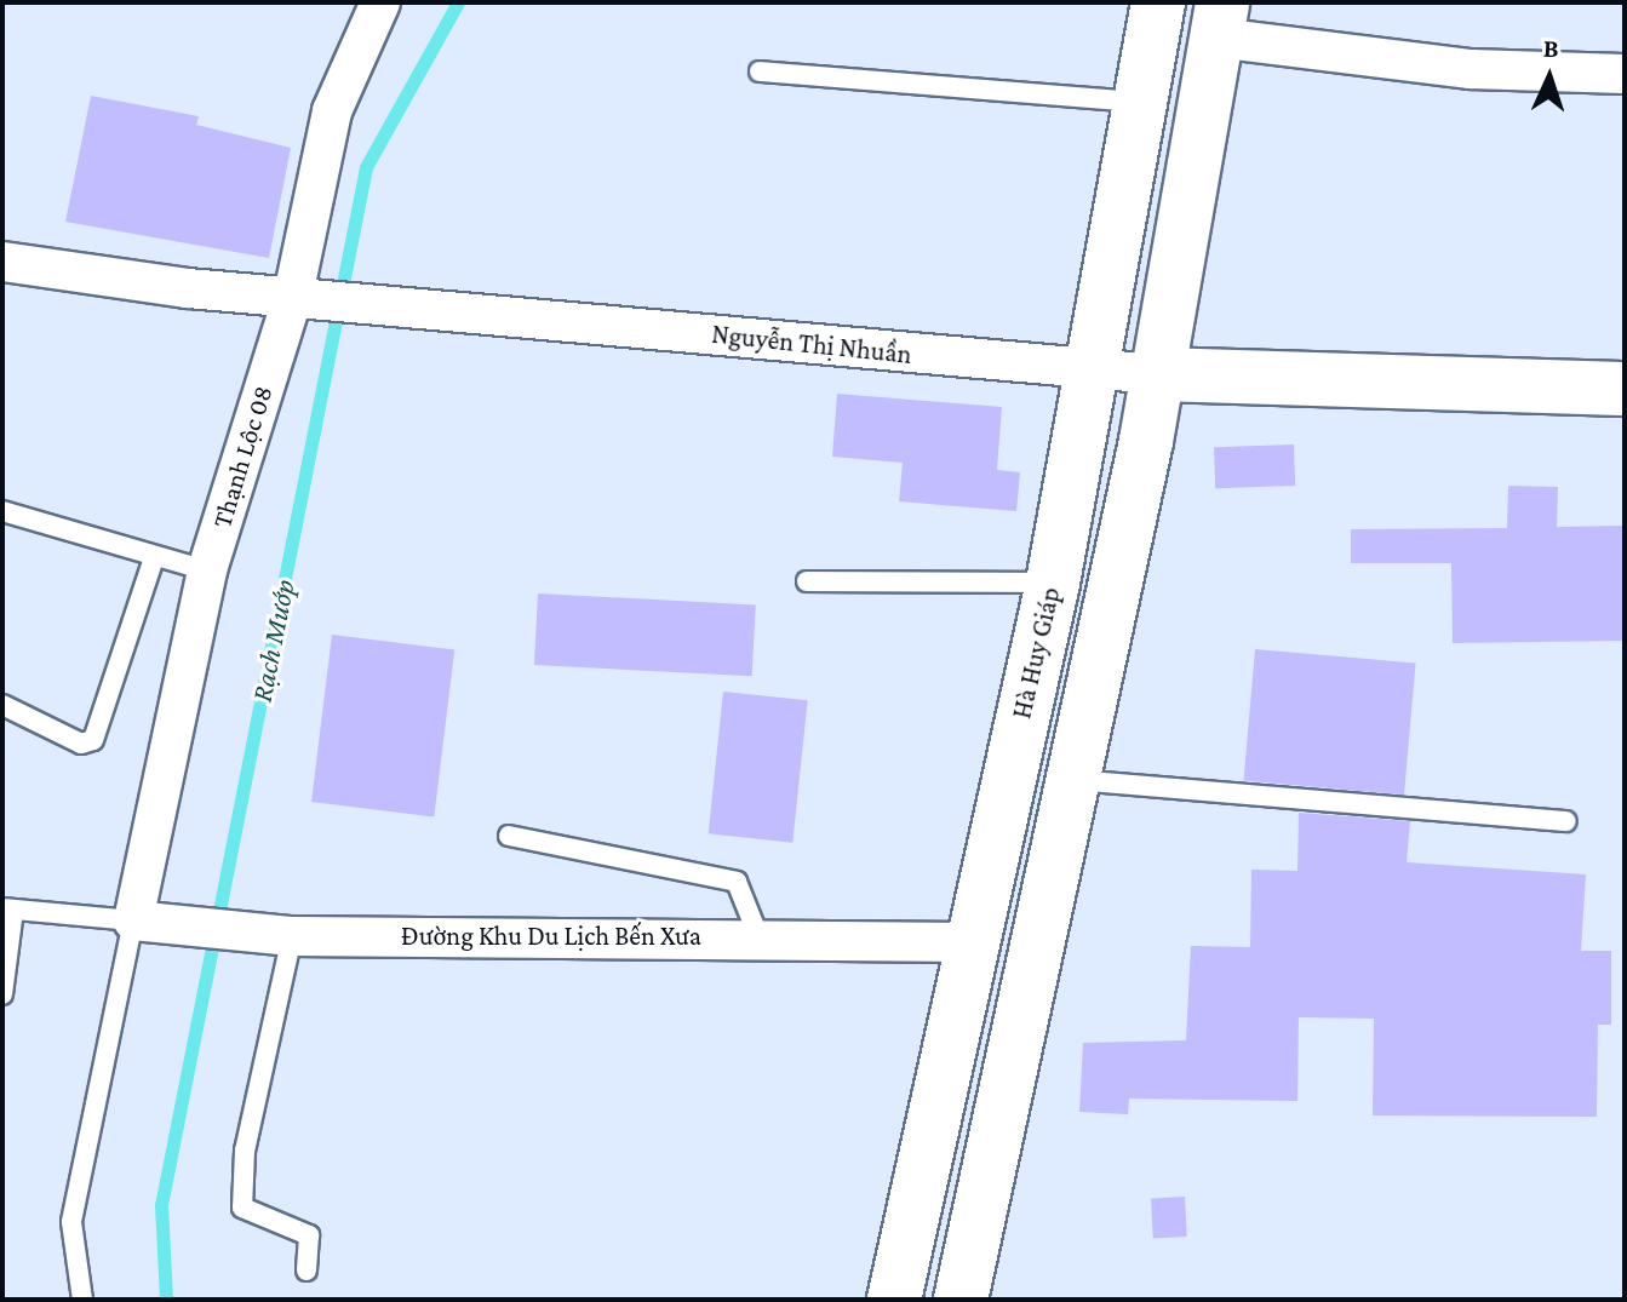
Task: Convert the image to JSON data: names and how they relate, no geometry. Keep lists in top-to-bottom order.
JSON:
{
  "streets": {
    "main road": ["Nguyễn Thị Nhuần", "Hà Huy Giáp"],
    "street": ["Thạnh Lộc 08", "Đường Khu Du Lịch Bến Xưa"]
  },
  "crossings": [
    ["Nguyễn Thị Nhuần", "Thạnh Lộc 08"],
    ["Nguyễn Thị Nhuần", "Hà Huy Giáp"],
    ["Thạnh Lộc 08", "Đường Khu Du Lịch Bến Xưa"],
    ["Hà Huy Giáp", "Đường Khu Du Lịch Bến Xưa"]
  ],
  "water": ["Rạch Mướp"],
  "north": "top"
}
